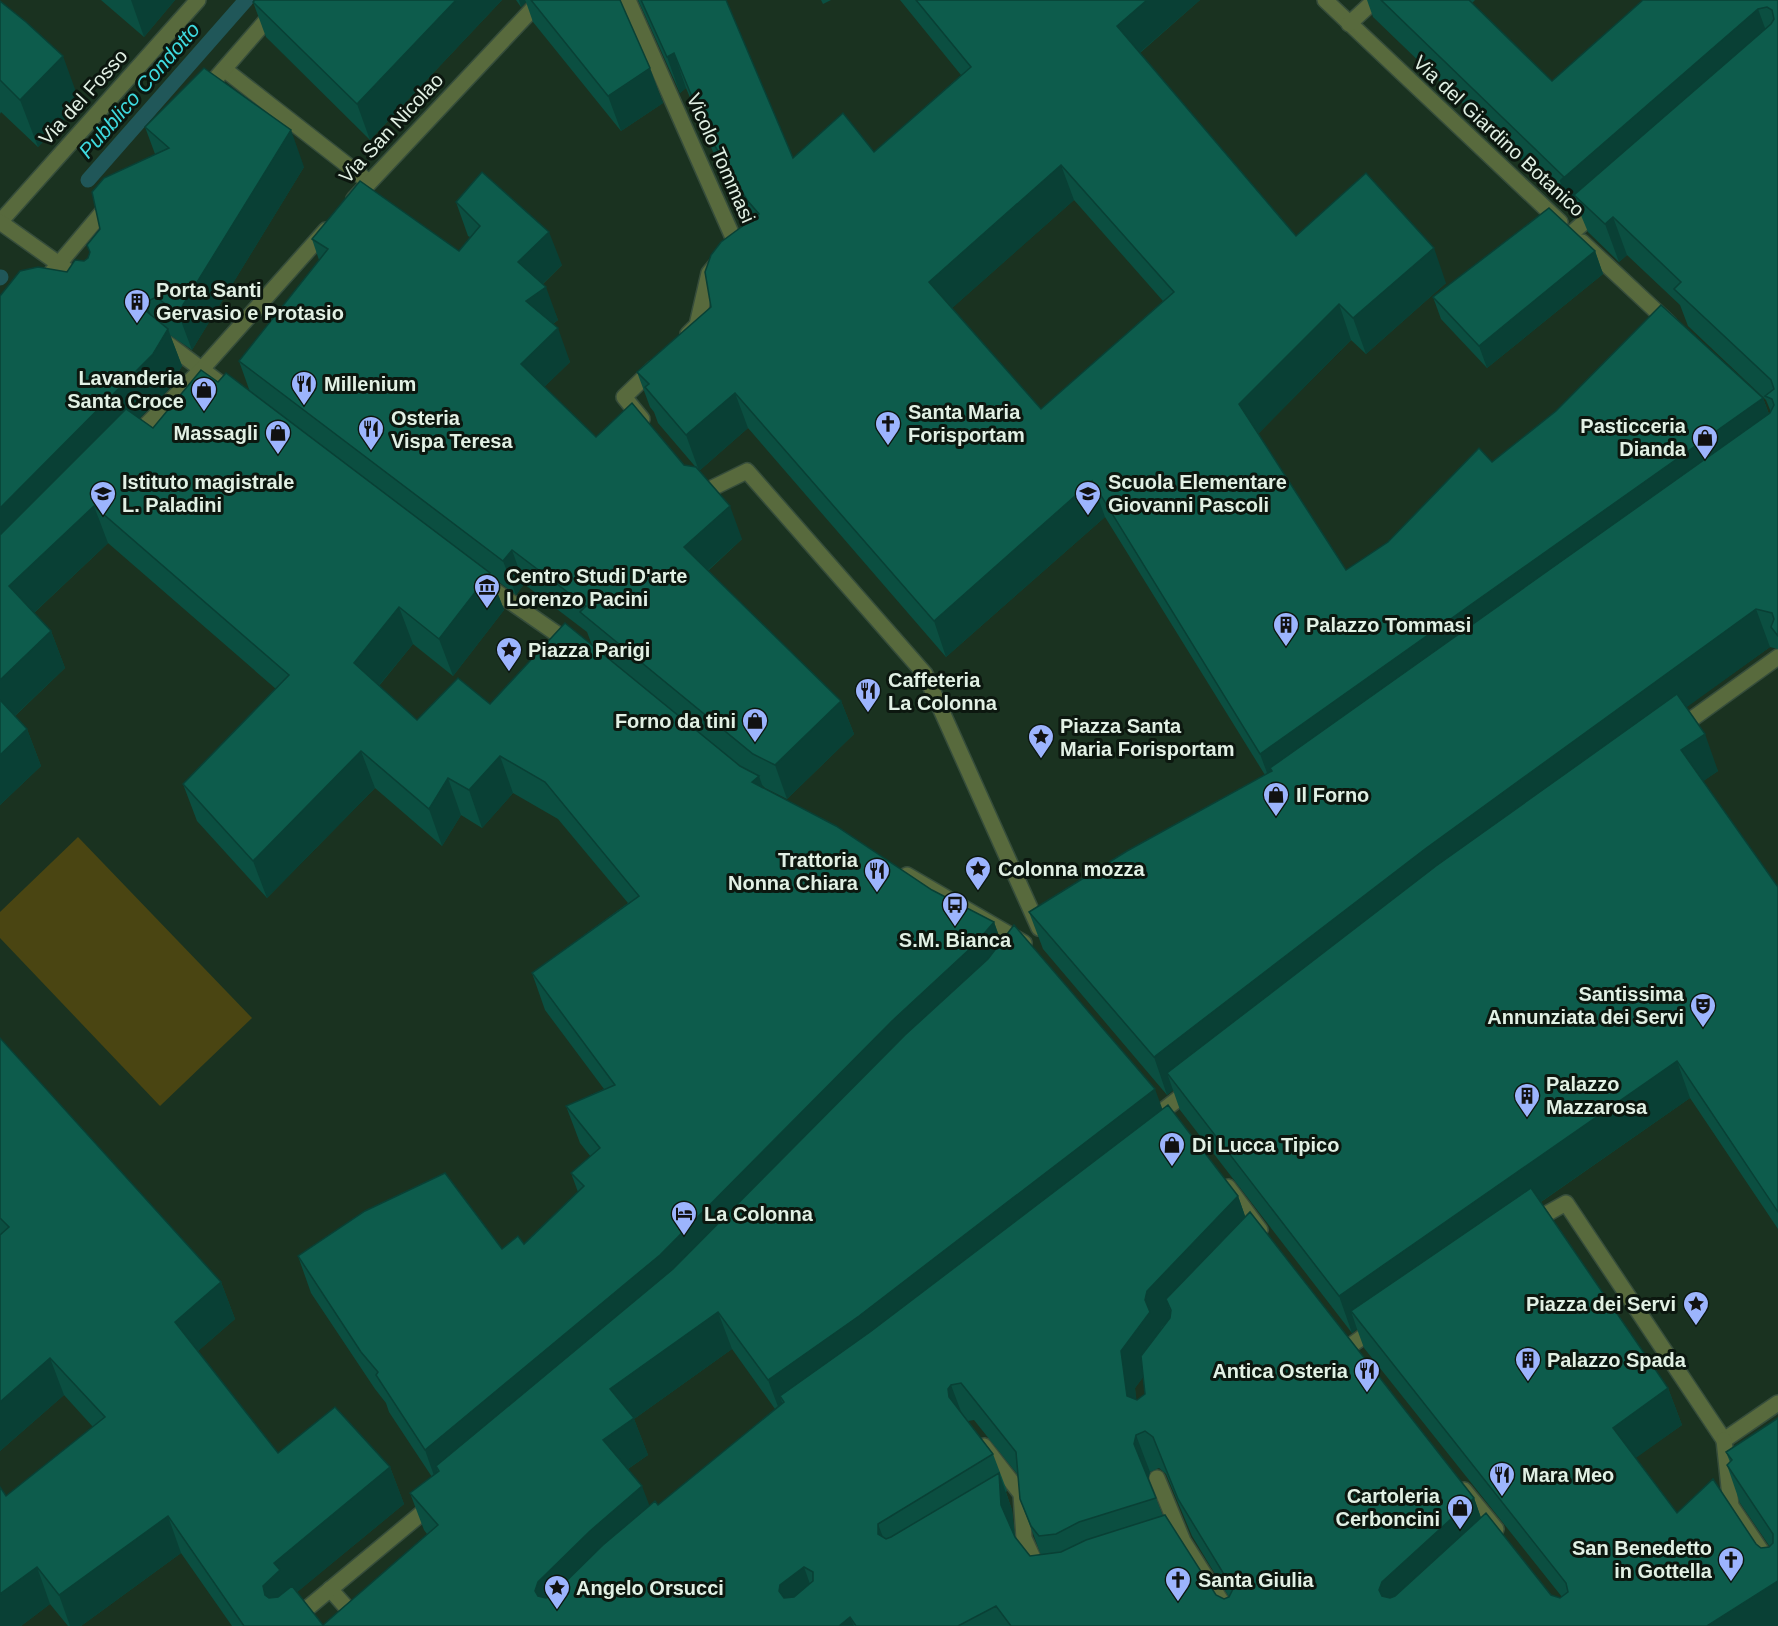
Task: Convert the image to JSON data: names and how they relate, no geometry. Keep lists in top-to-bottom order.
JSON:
{
  "streets": {
    "street": [
      "Via del Fosso",
      "Via San Nicolao",
      "Via del Giardino Botanico",
      "Vicolo Tommasi"
    ]
  },
  "water": ["Pubblico Condotto"],
  "places": {
    "building": [
      "Porta Santi Gervasio e Protasio",
      "Palazzo Tommasi",
      "Palazzo Mazzarosa",
      "Palazzo Spada"
    ],
    "restaurant": [
      "Millenium",
      "Osteria Vispa Teresa",
      "Caffeteria La Colonna",
      "Trattoria Nonna Chiara",
      "Antica Osteria",
      "Mara Meo"
    ],
    "shop": [
      "Lavanderia Santa Croce",
      "Massagli",
      "Pasticceria Dianda",
      "Forno da tini",
      "Il Forno",
      "Di Lucca Tipico",
      "Cartoleria Cerboncini"
    ],
    "church": ["Santa Maria Forisportam", "San Benedetto in Gottella", "Santa Giulia"],
    "school or university": ["Istituto magistrale L. Paladini", "Scuola Elementare Giovanni Pascoli"],
    "museum": ["Centro Studi D'arte Lorenzo Pacini"],
    "place": [
      "Piazza Parigi",
      "Piazza Santa Maria Forisportam",
      "Colonna mozza",
      "Piazza dei Servi",
      "Angelo Orsucci"
    ],
    "bus stop": ["S.M. Bianca"],
    "theatre": ["Santissima Annunziata dei Servi"],
    "hotel": ["La Colonna"]
  }
}
